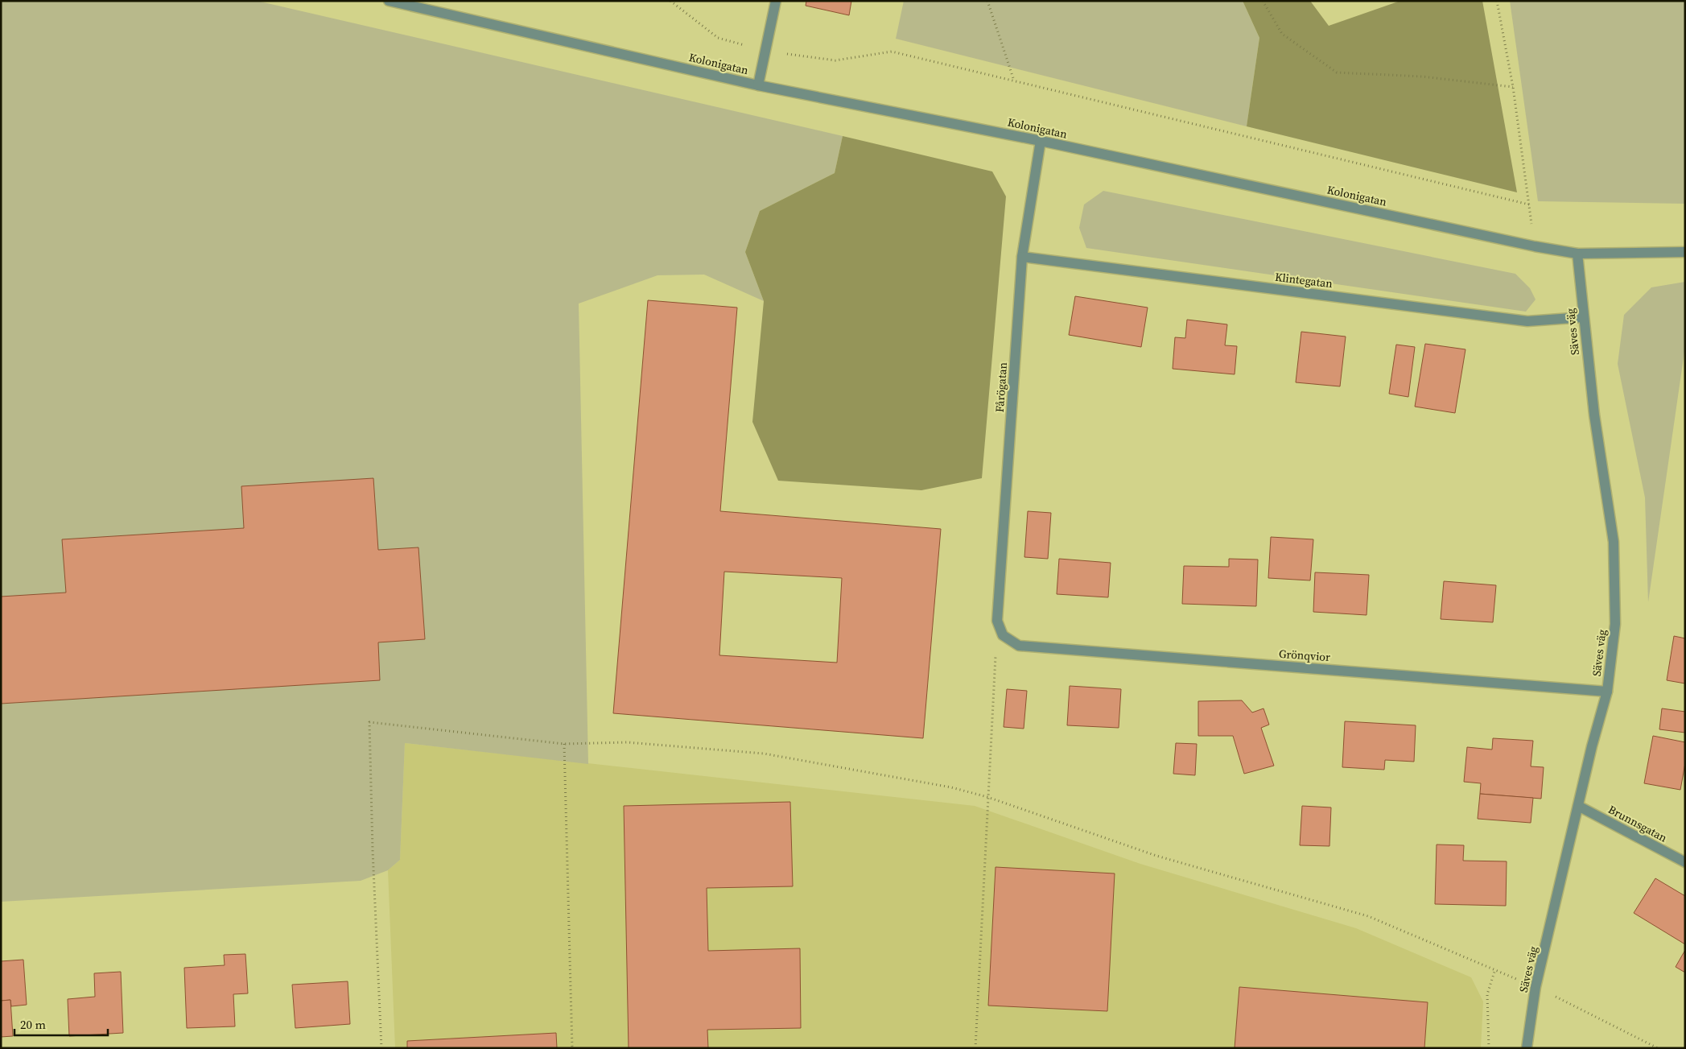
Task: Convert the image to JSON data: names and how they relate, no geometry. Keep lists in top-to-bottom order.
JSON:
{
  "streets": {
    "street": [
      "Kolonigatan",
      "Klintegatan",
      "Säves väg",
      "Fårögatan",
      "Grönqvior",
      "Brunnsgatan"
    ]
  },
  "crossings": [
    ["Kolonigatan", "Säves väg"],
    ["Kolonigatan", "Fårögatan"],
    ["Klintegatan", "Säves väg"],
    ["Klintegatan", "Fårögatan"],
    ["Säves väg", "Grönqvior"],
    ["Säves väg", "Brunnsgatan"],
    ["Fårögatan", "Grönqvior"]
  ],
  "scale_bar": "20 m"
}
